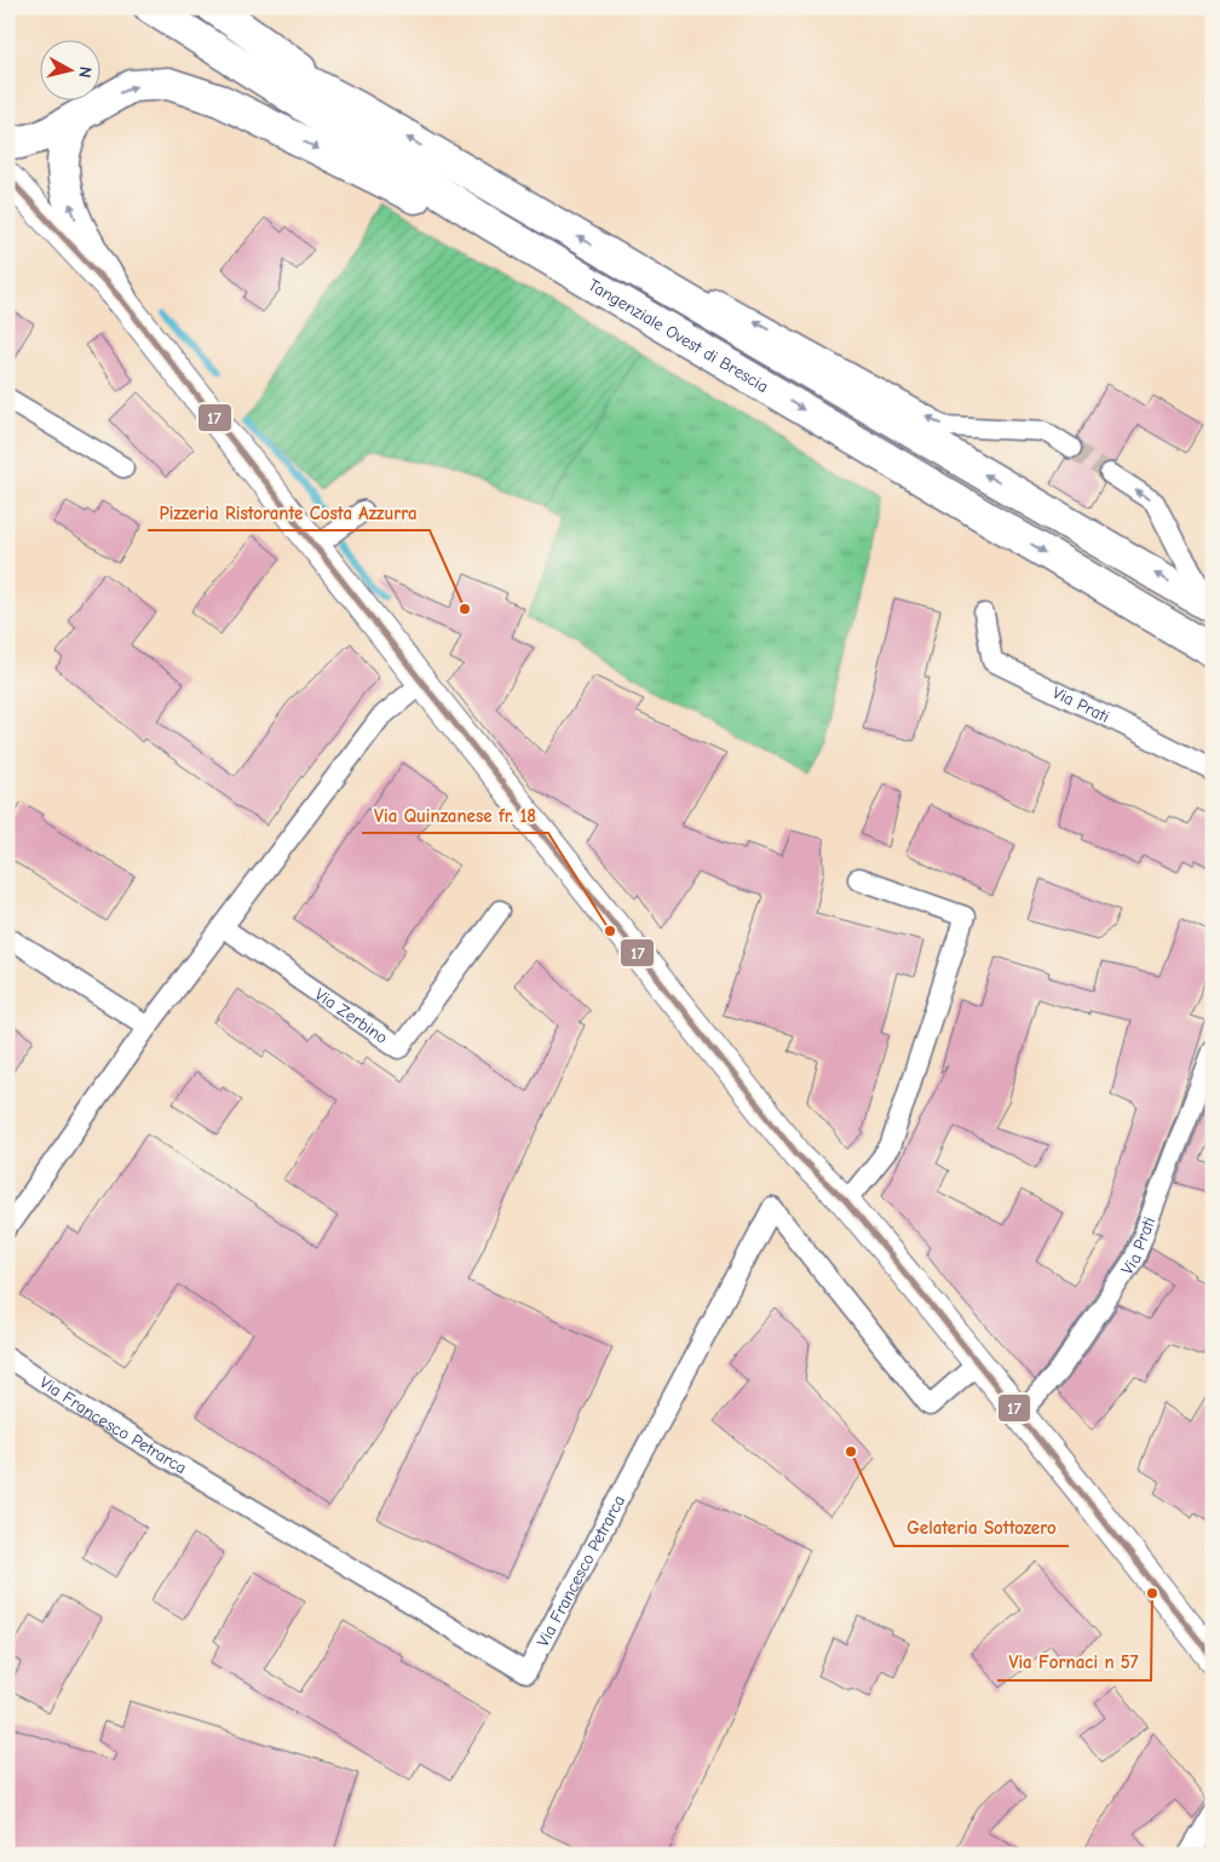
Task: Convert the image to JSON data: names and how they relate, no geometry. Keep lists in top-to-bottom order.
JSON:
{
  "streets": {
    "main road": ["Tangenziale Ovest di Brescia"],
    "street": ["Via Prati", "Via Zerbino", "Via Francesco Petrarca"]
  },
  "places": [
    "Pizzeria Ristorante Costa Azzurra",
    "Via Quinzanese fr. 18",
    "Gelateria Sottozero",
    "Via Fornaci n 57"
  ],
  "lines": ["transit line 17"],
  "north": "right"
}
